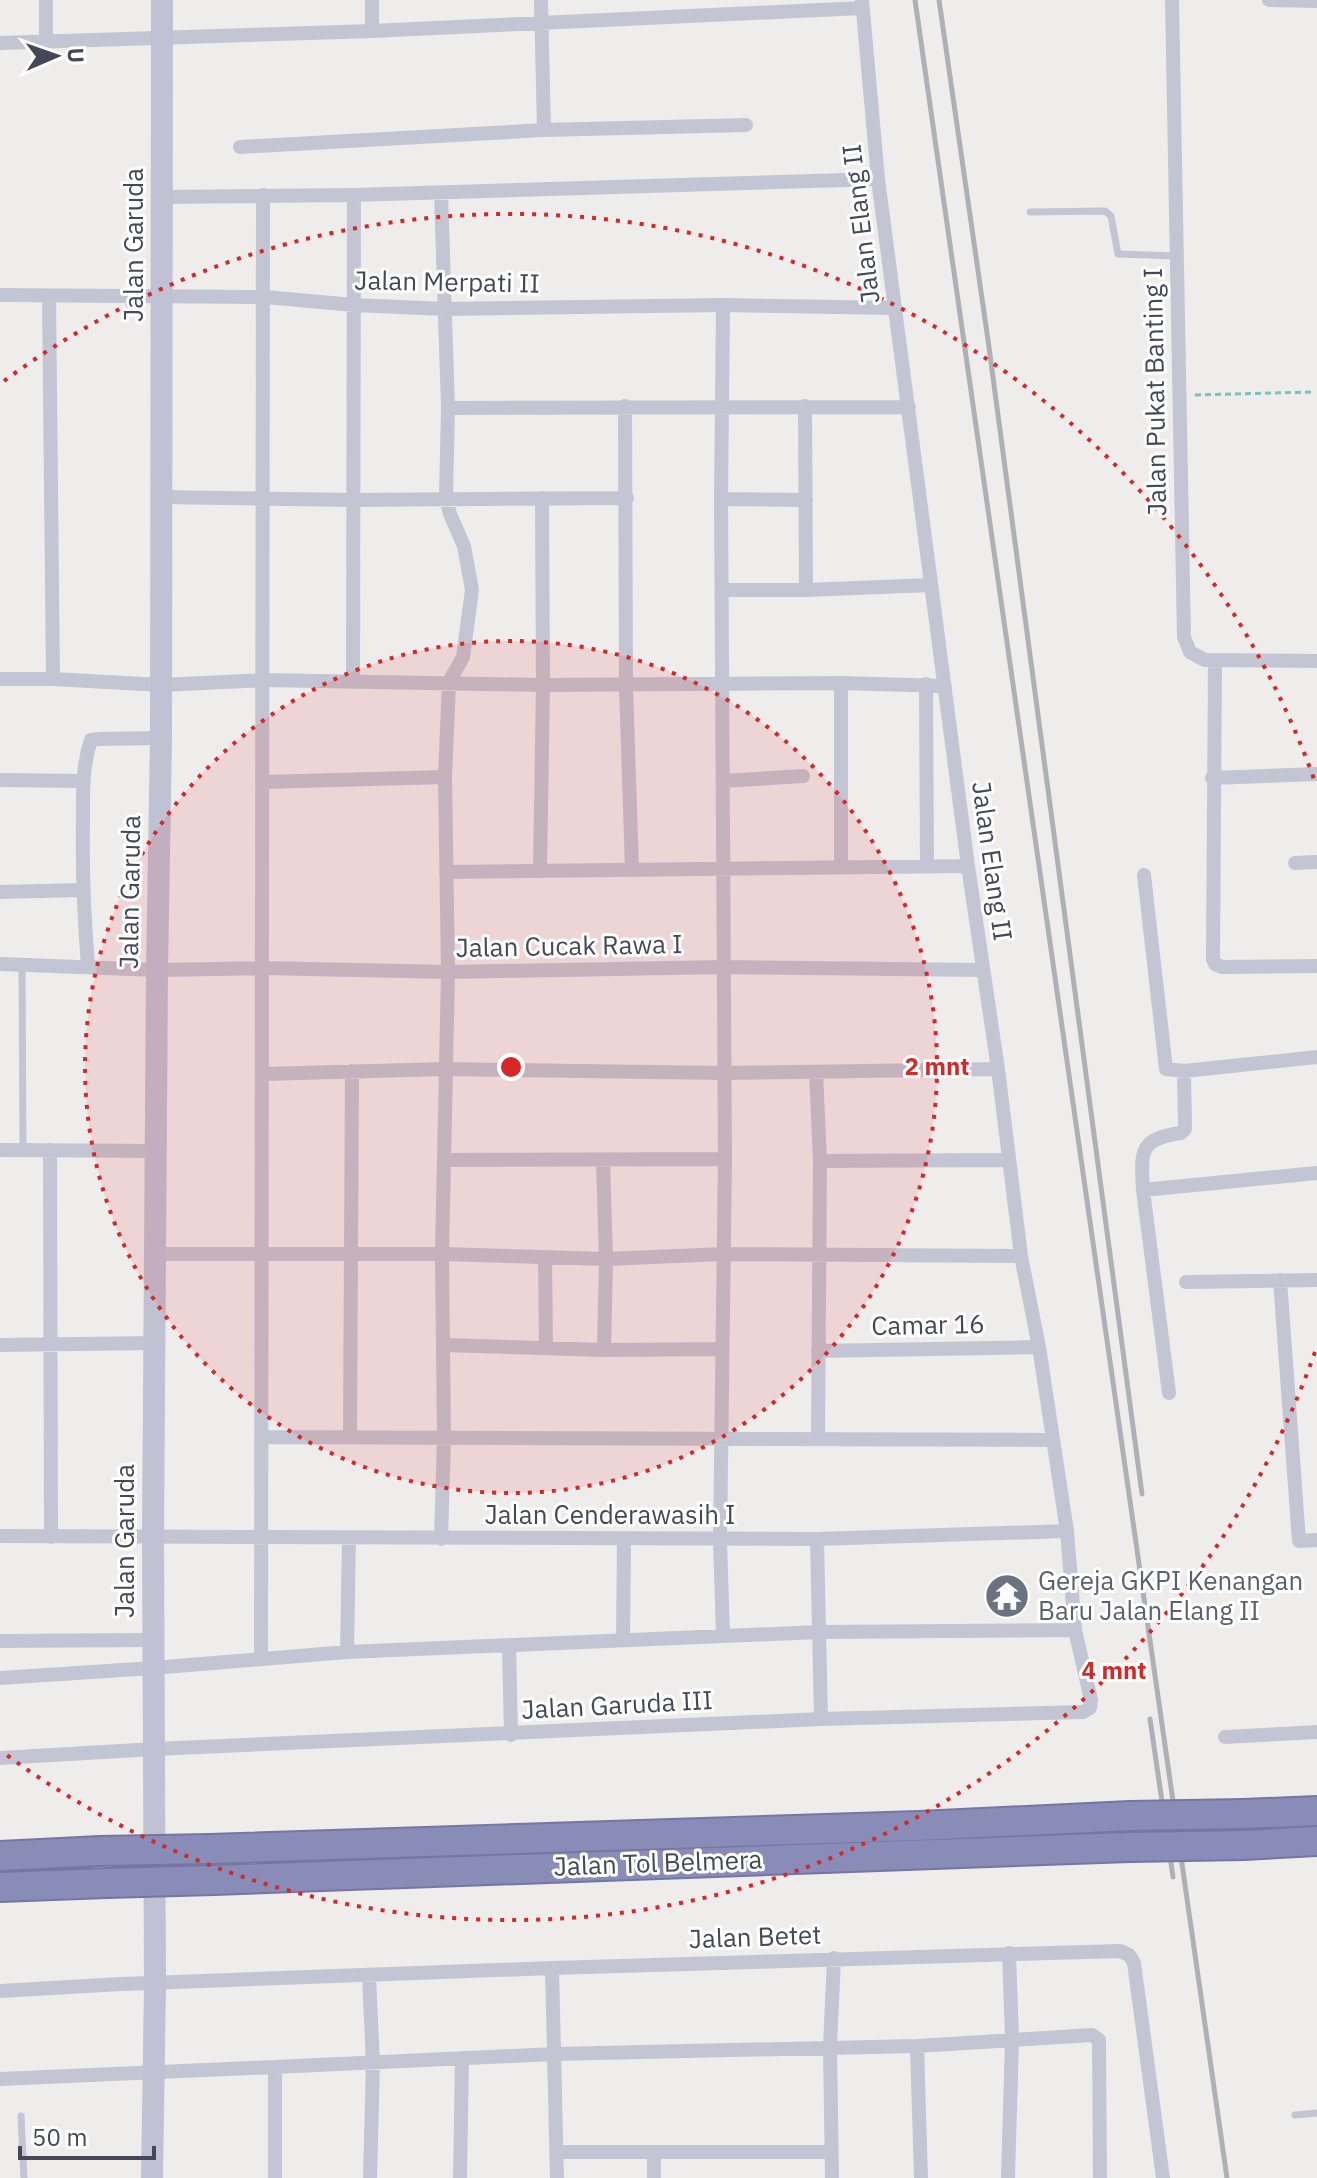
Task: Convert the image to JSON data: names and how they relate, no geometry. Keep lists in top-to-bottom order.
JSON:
{
  "streets": {
    "highway": ["Jalan Tol Belmera"],
    "street": [
      "Jalan Elang II",
      "Jalan Garuda",
      "Jalan Merpati II",
      "Jalan Pukat Banting I",
      "Jalan Cucak Rawa I",
      "Camar 16",
      "Jalan Cenderawasih I",
      "Jalan Garuda III",
      "Jalan Betet"
    ]
  },
  "crossings": [
    ["Jalan Elang II", "Jalan Merpati II"],
    ["Jalan Elang II", "Jalan Cucak Rawa I"],
    ["Jalan Elang II", "Camar 16"],
    ["Jalan Elang II", "Jalan Cenderawasih I"],
    ["Jalan Elang II", "Jalan Garuda III"],
    ["Jalan Garuda", "Jalan Merpati II"],
    ["Jalan Garuda", "Jalan Cucak Rawa I"],
    ["Jalan Garuda", "Jalan Cenderawasih I"],
    ["Jalan Garuda", "Jalan Garuda III"],
    ["Jalan Garuda", "Jalan Betet"]
  ],
  "places": {
    "temple": ["Gereja GKPI Kenangan Baru Jalan Elang II"]
  },
  "scale_bar": "50 m",
  "north": "right",
  "rings": ["2 mnt", "4 mnt"]
}
